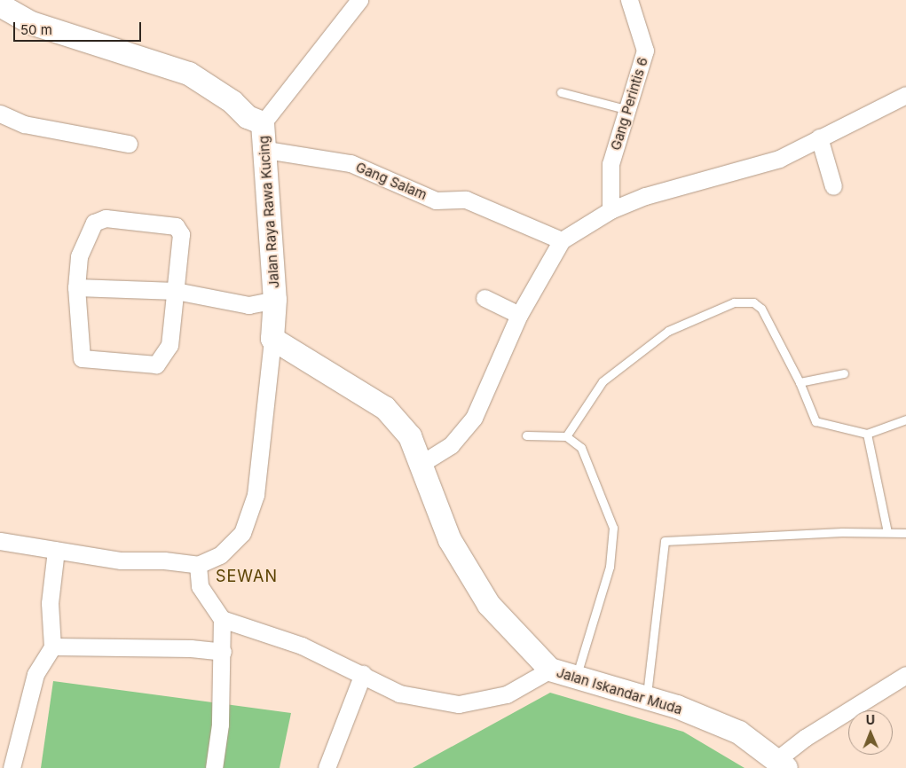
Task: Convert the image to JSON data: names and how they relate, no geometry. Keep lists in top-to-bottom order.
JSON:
{
  "streets": {
    "street": [
      "Gang Perintis 6",
      "Gang Salam",
      "Jalan Raya Rawa Kucing",
      "Jalan Iskandar Muda"
    ]
  },
  "crossings": [
    ["Gang Salam", "Jalan Raya Rawa Kucing"]
  ],
  "districts": ["SEWAN"],
  "scale_bar": "50 m",
  "north": "top"
}
